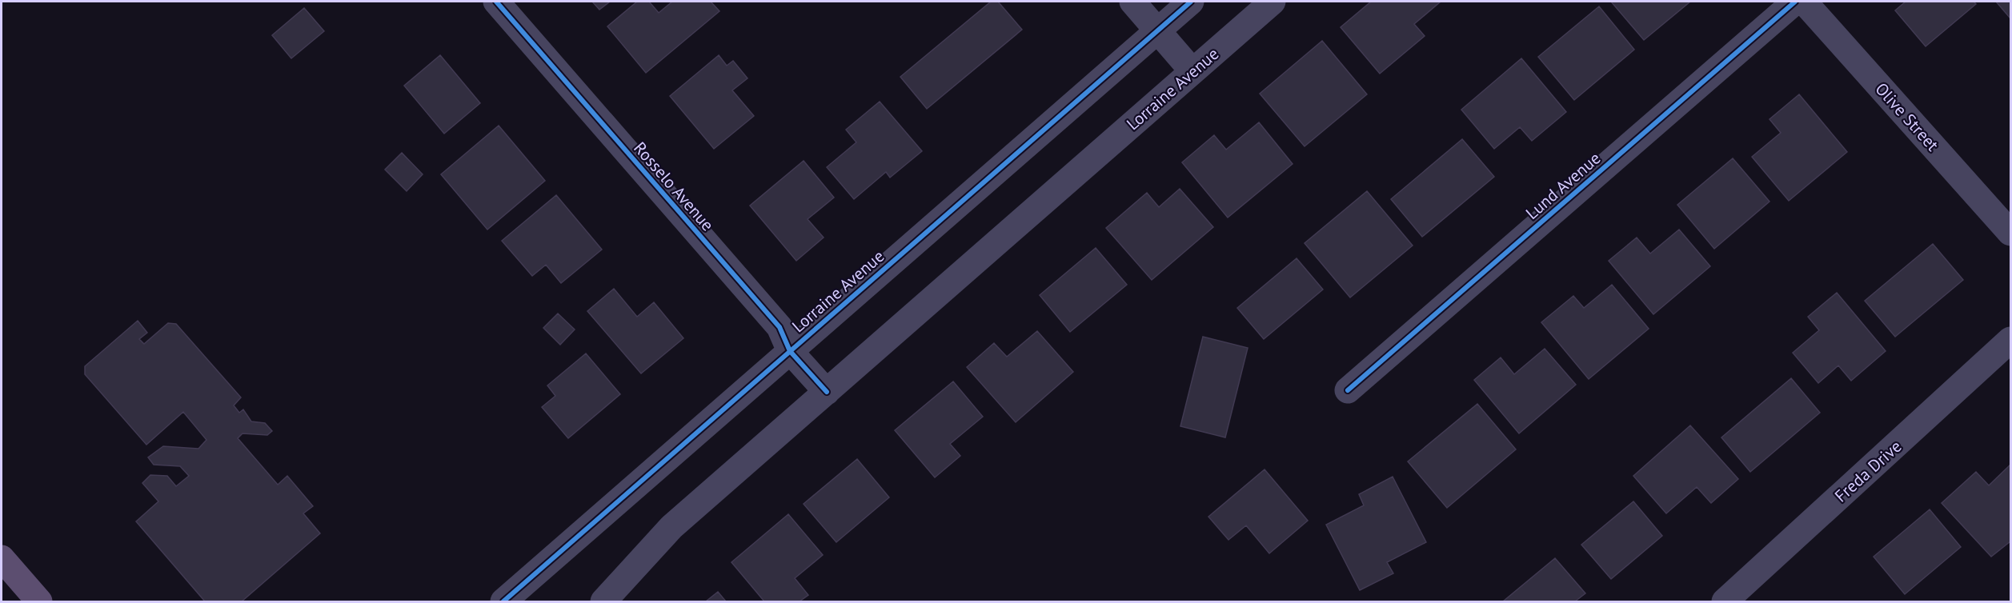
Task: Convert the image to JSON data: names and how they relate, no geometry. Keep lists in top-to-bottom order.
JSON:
{
  "streets": {
    "street": [
      "Lorraine Avenue",
      "Olive Street",
      "Lund Avenue",
      "Rosselo Avenue",
      "Freda Drive"
    ]
  },
  "crossings": [
    ["Lorraine Avenue", "Rosselo Avenue"]
  ]
}
